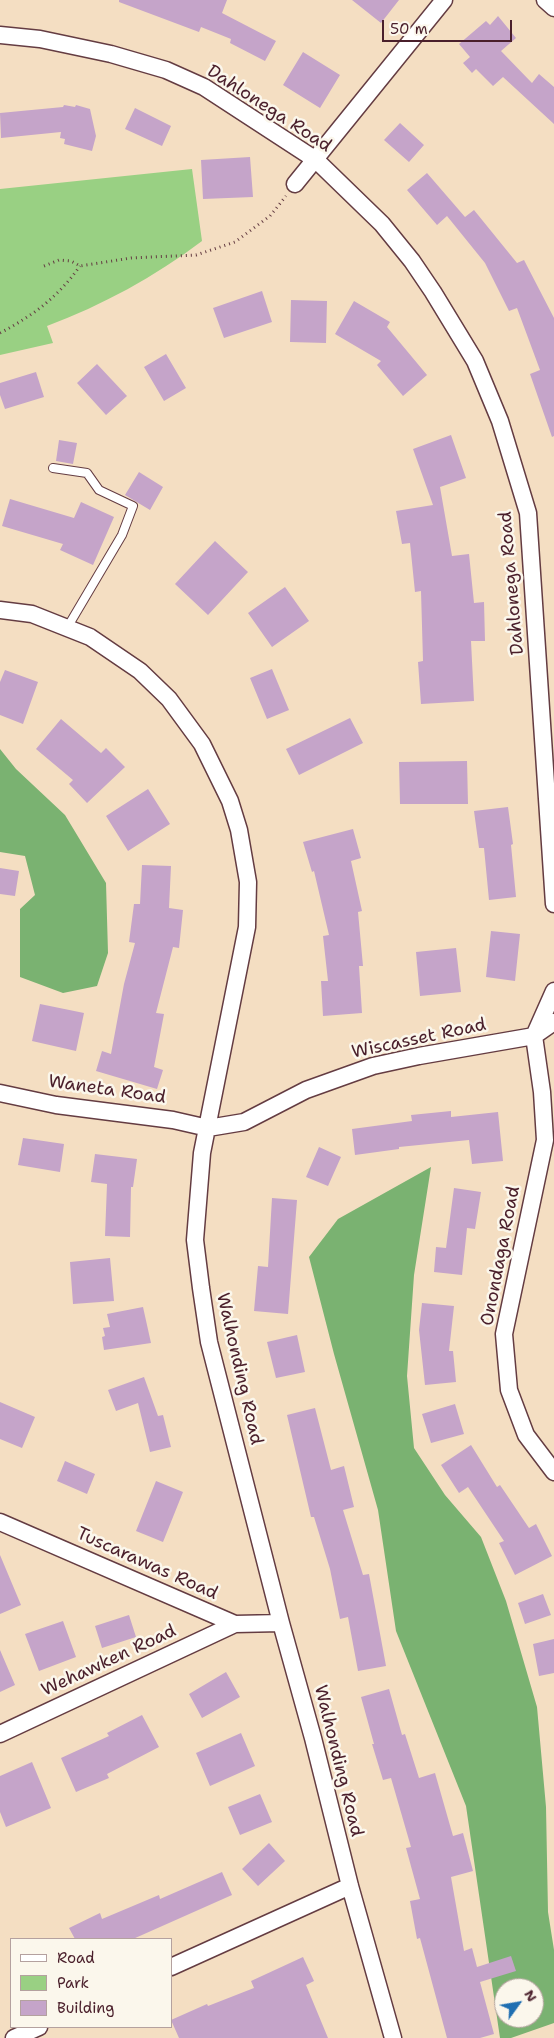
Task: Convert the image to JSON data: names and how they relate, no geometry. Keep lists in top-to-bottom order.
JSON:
{
  "streets": {
    "street": [
      "Dahlonega Road",
      "Wiscasset Road",
      "Waneta Road",
      "Onondaga Road",
      "Walhonding Road",
      "Tuscarawas Road",
      "Wehawken Road"
    ]
  },
  "crossings": [
    ["Wiscasset Road", "Waneta Road"],
    ["Wiscasset Road", "Onondaga Road"],
    ["Wiscasset Road", "Walhonding Road"],
    ["Waneta Road", "Walhonding Road"],
    ["Walhonding Road", "Tuscarawas Road"],
    ["Tuscarawas Road", "Wehawken Road"]
  ],
  "legend": ["Road", "Park", "Building"],
  "scale_bar": "50 m",
  "north": "top right"
}
